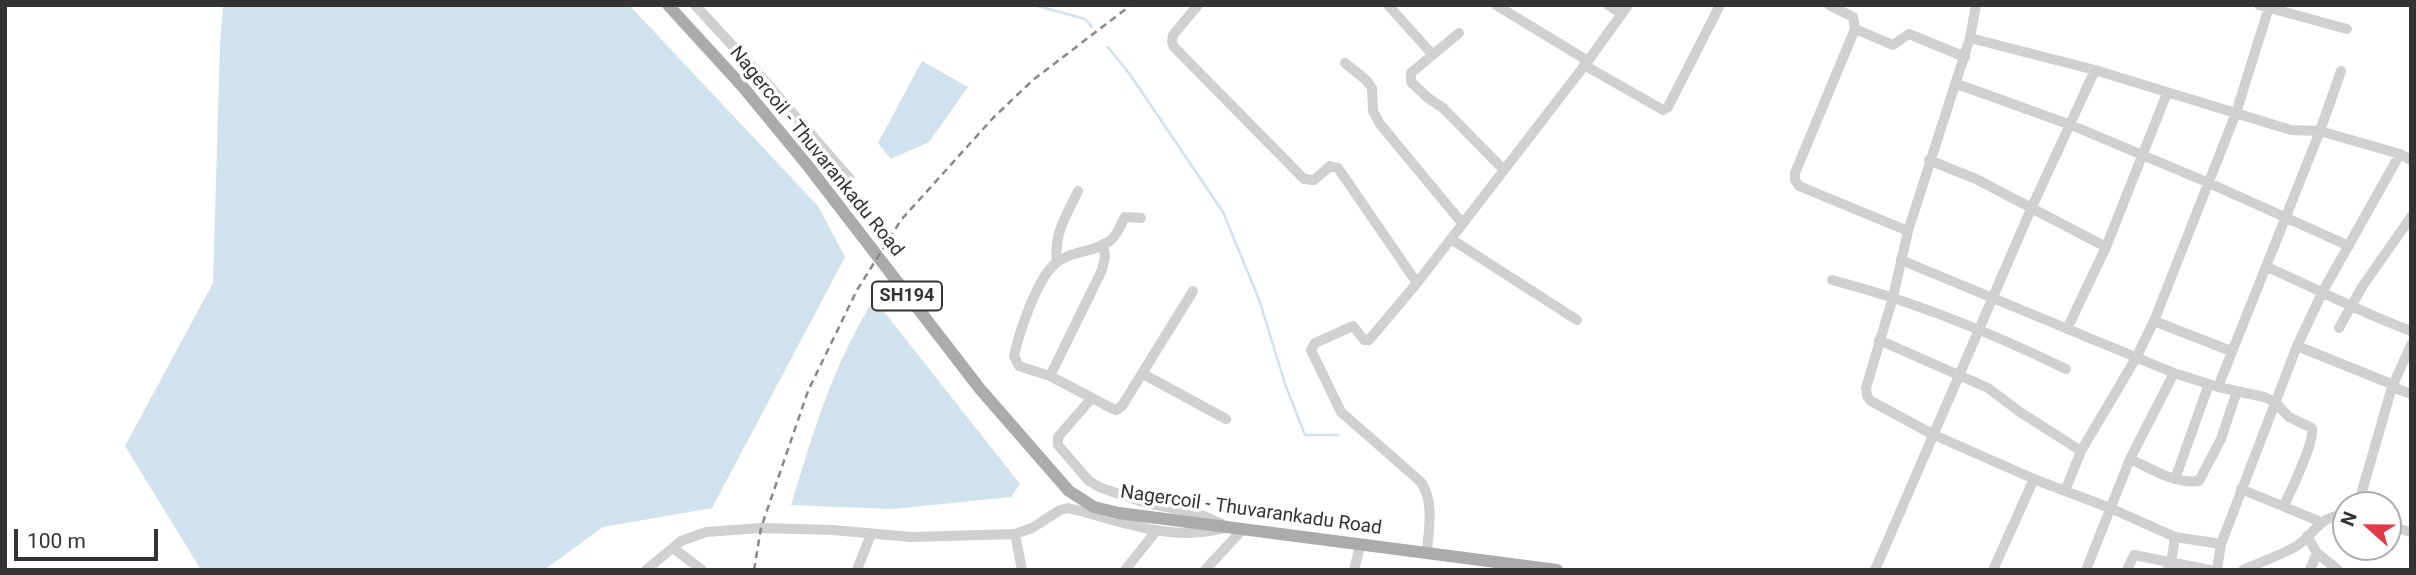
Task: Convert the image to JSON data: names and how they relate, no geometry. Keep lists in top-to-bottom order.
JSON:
{
  "streets": {
    "main road": ["Nagercoil - Thuvarankadu Road", "SH194"]
  },
  "scale_bar": "100 m",
  "north": "left"
}
